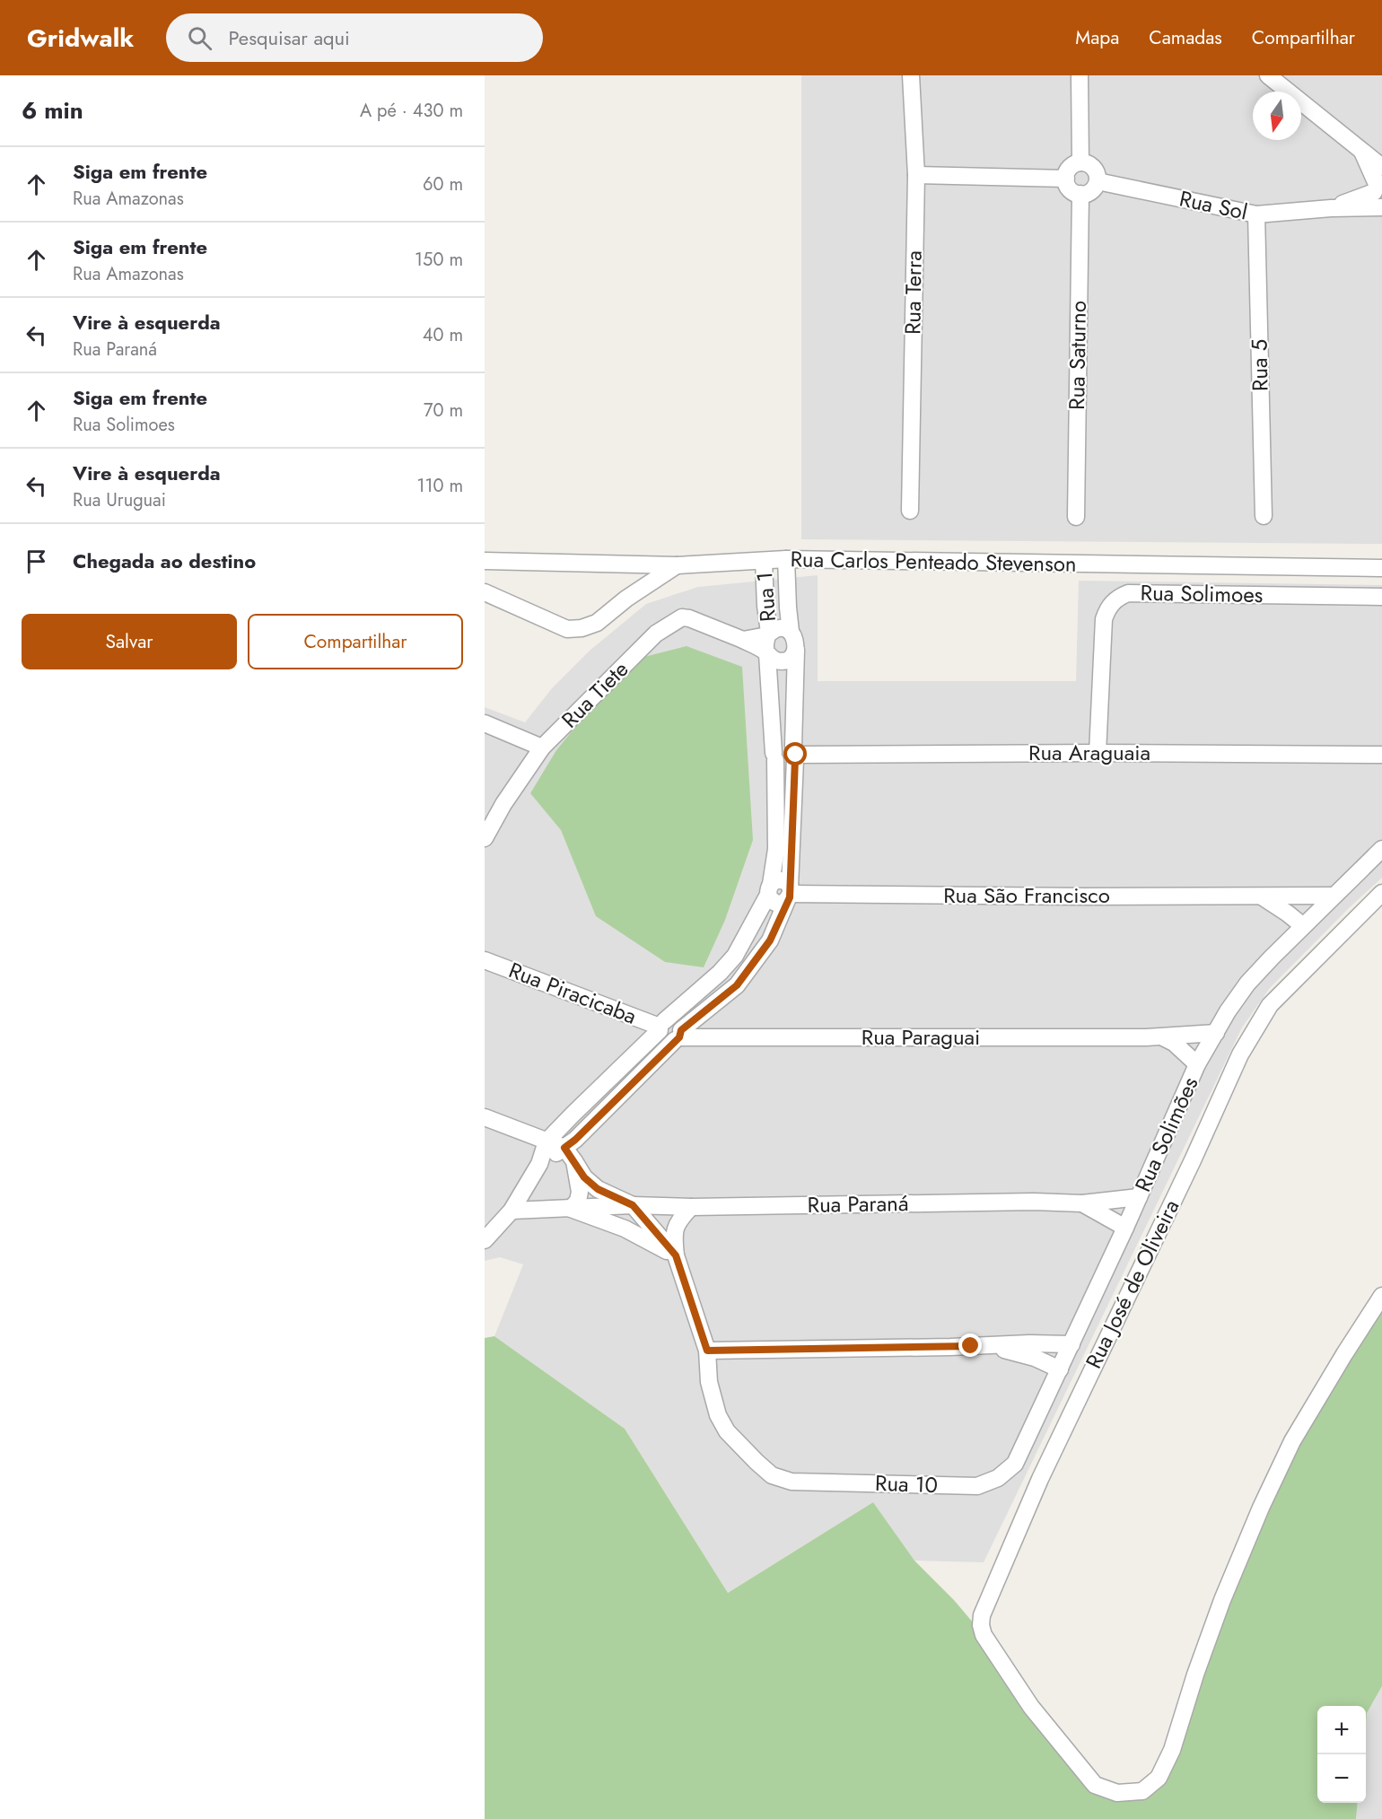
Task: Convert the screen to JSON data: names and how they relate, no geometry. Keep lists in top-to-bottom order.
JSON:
{
  "streets": {
    "street": [
      "Rua Sol",
      "Rua Terra",
      "Rua Saturno",
      "Rua 5",
      "Rua Carlos Penteado Stevenson",
      "Rua Solimoes",
      "Rua 1",
      "Rua Tiete",
      "Rua Araguaia",
      "Rua São Francisco",
      "Rua Piracicaba",
      "Rua Paraguai",
      "Rua Solimões",
      "Rua Paraná",
      "Rua José de Oliveira",
      "Rua 10"
    ]
  },
  "crossings": [
    ["Rua Sol", "Rua Saturno"],
    ["Rua Sol", "Rua 5"],
    ["Rua Carlos Penteado Stevenson", "Rua 1"],
    ["Rua Solimoes", "Rua Araguaia"],
    ["Rua 1", "Rua Tiete"],
    ["Rua São Francisco", "Rua Solimões"],
    ["Rua Piracicaba", "Rua Paraguai"],
    ["Rua Paraguai", "Rua Solimões"],
    ["Rua Solimões", "Rua Paraná"],
    ["Rua Solimões", "Rua 10"]
  ],
  "north": "bottom",
  "page": {
    "header": "Gridwalk",
    "search": "Pesquisar aqui",
    "nav": ["Mapa", "Camadas", "Compartilhar"],
    "heading": ["6 min", "A pé · 430 m"],
    "list": [
      ["Siga em frente", "Rua Amazonas", "60 m"],
      ["Siga em frente", "Rua Amazonas", "150 m"],
      ["Vire à esquerda", "Rua Paraná", "40 m"],
      ["Siga em frente", "Rua Solimoes", "70 m"],
      ["Vire à esquerda", "Rua Uruguai", "110 m"],
      "Chegada ao destino"
    ],
    "buttons": ["Salvar", "Compartilhar"],
    "map_buttons": ["+", "−"]
  }
}
